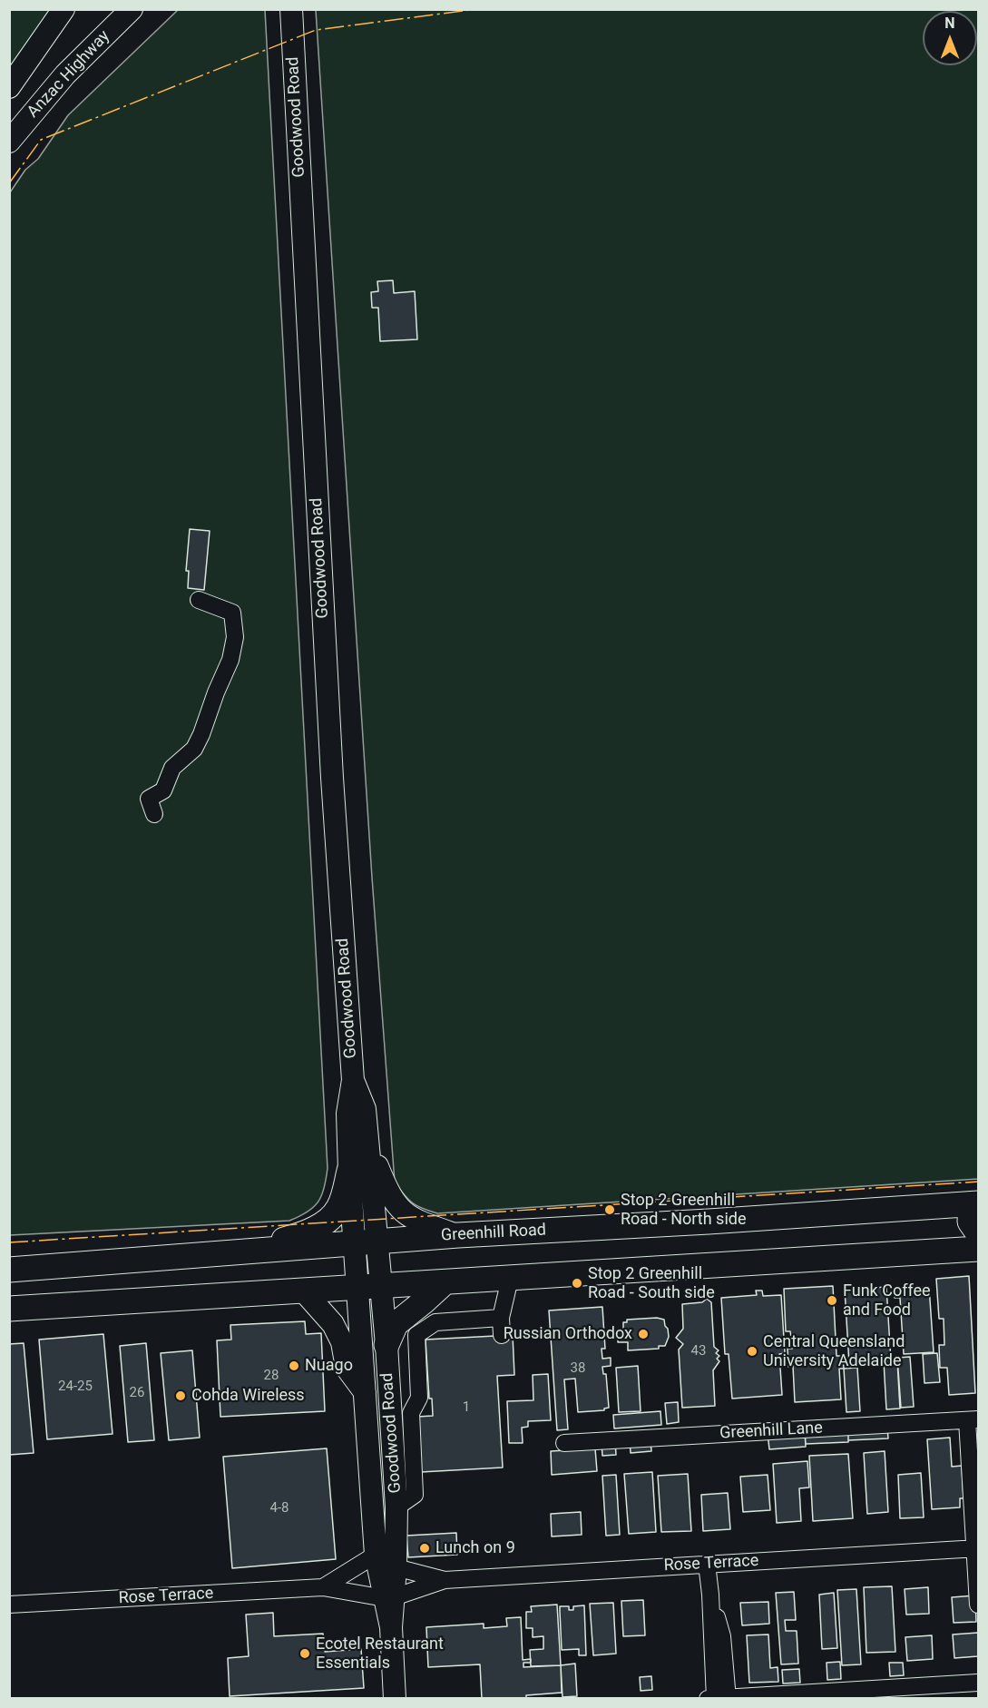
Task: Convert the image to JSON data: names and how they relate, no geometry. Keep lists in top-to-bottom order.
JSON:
{
  "streets": {
    "highway": ["Greenhill Road"],
    "main road": ["Anzac Highway", "Goodwood Road"],
    "street": ["Greenhill Lane", "Rose Terrace"]
  },
  "crossings": [
    ["Goodwood Road", "Greenhill Road"],
    ["Goodwood Road", "Rose Terrace"]
  ],
  "places": [
    "Stop 2 Greenhill Road - North side",
    "Stop 2 Greenhill Road - South side",
    "Funk Coffee and Food",
    "Russian Orthodox",
    "Central Queensland University Adelaide",
    "Nuago",
    "Cohda Wireless",
    "Lunch on 9",
    "Ecotel Restaurant Essentials"
  ],
  "house_numbers": [
    "43",
    "38",
    "28",
    "24-25",
    "26",
    "1",
    "4-8"
  ],
  "north": "top"
}
